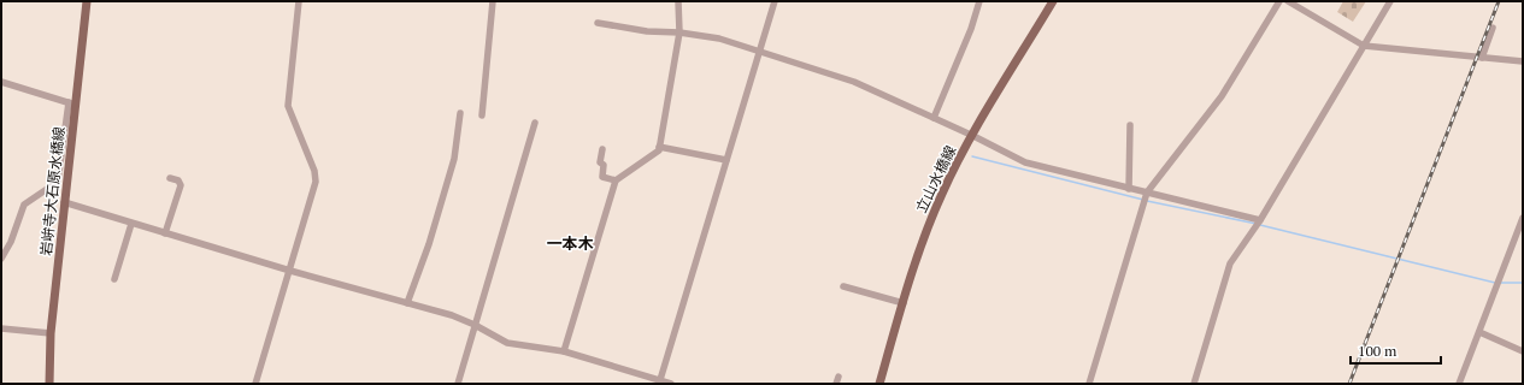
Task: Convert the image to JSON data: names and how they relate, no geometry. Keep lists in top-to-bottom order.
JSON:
{
  "streets": {
    "main road": ["立山水橋線", "岩峅寺大石原水橋線"]
  },
  "districts": ["一本木"],
  "scale_bar": "100 m"
}
